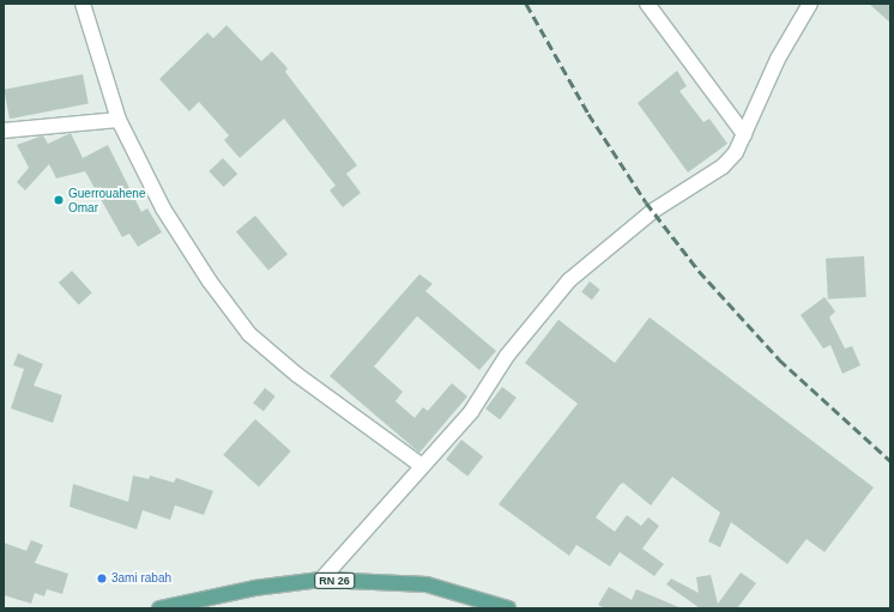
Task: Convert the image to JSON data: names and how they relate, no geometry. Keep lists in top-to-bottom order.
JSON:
{
  "streets": {
    "main road": ["RN 26"]
  },
  "places": ["Guerrouahene Omar", "3ami rabah"]
}
